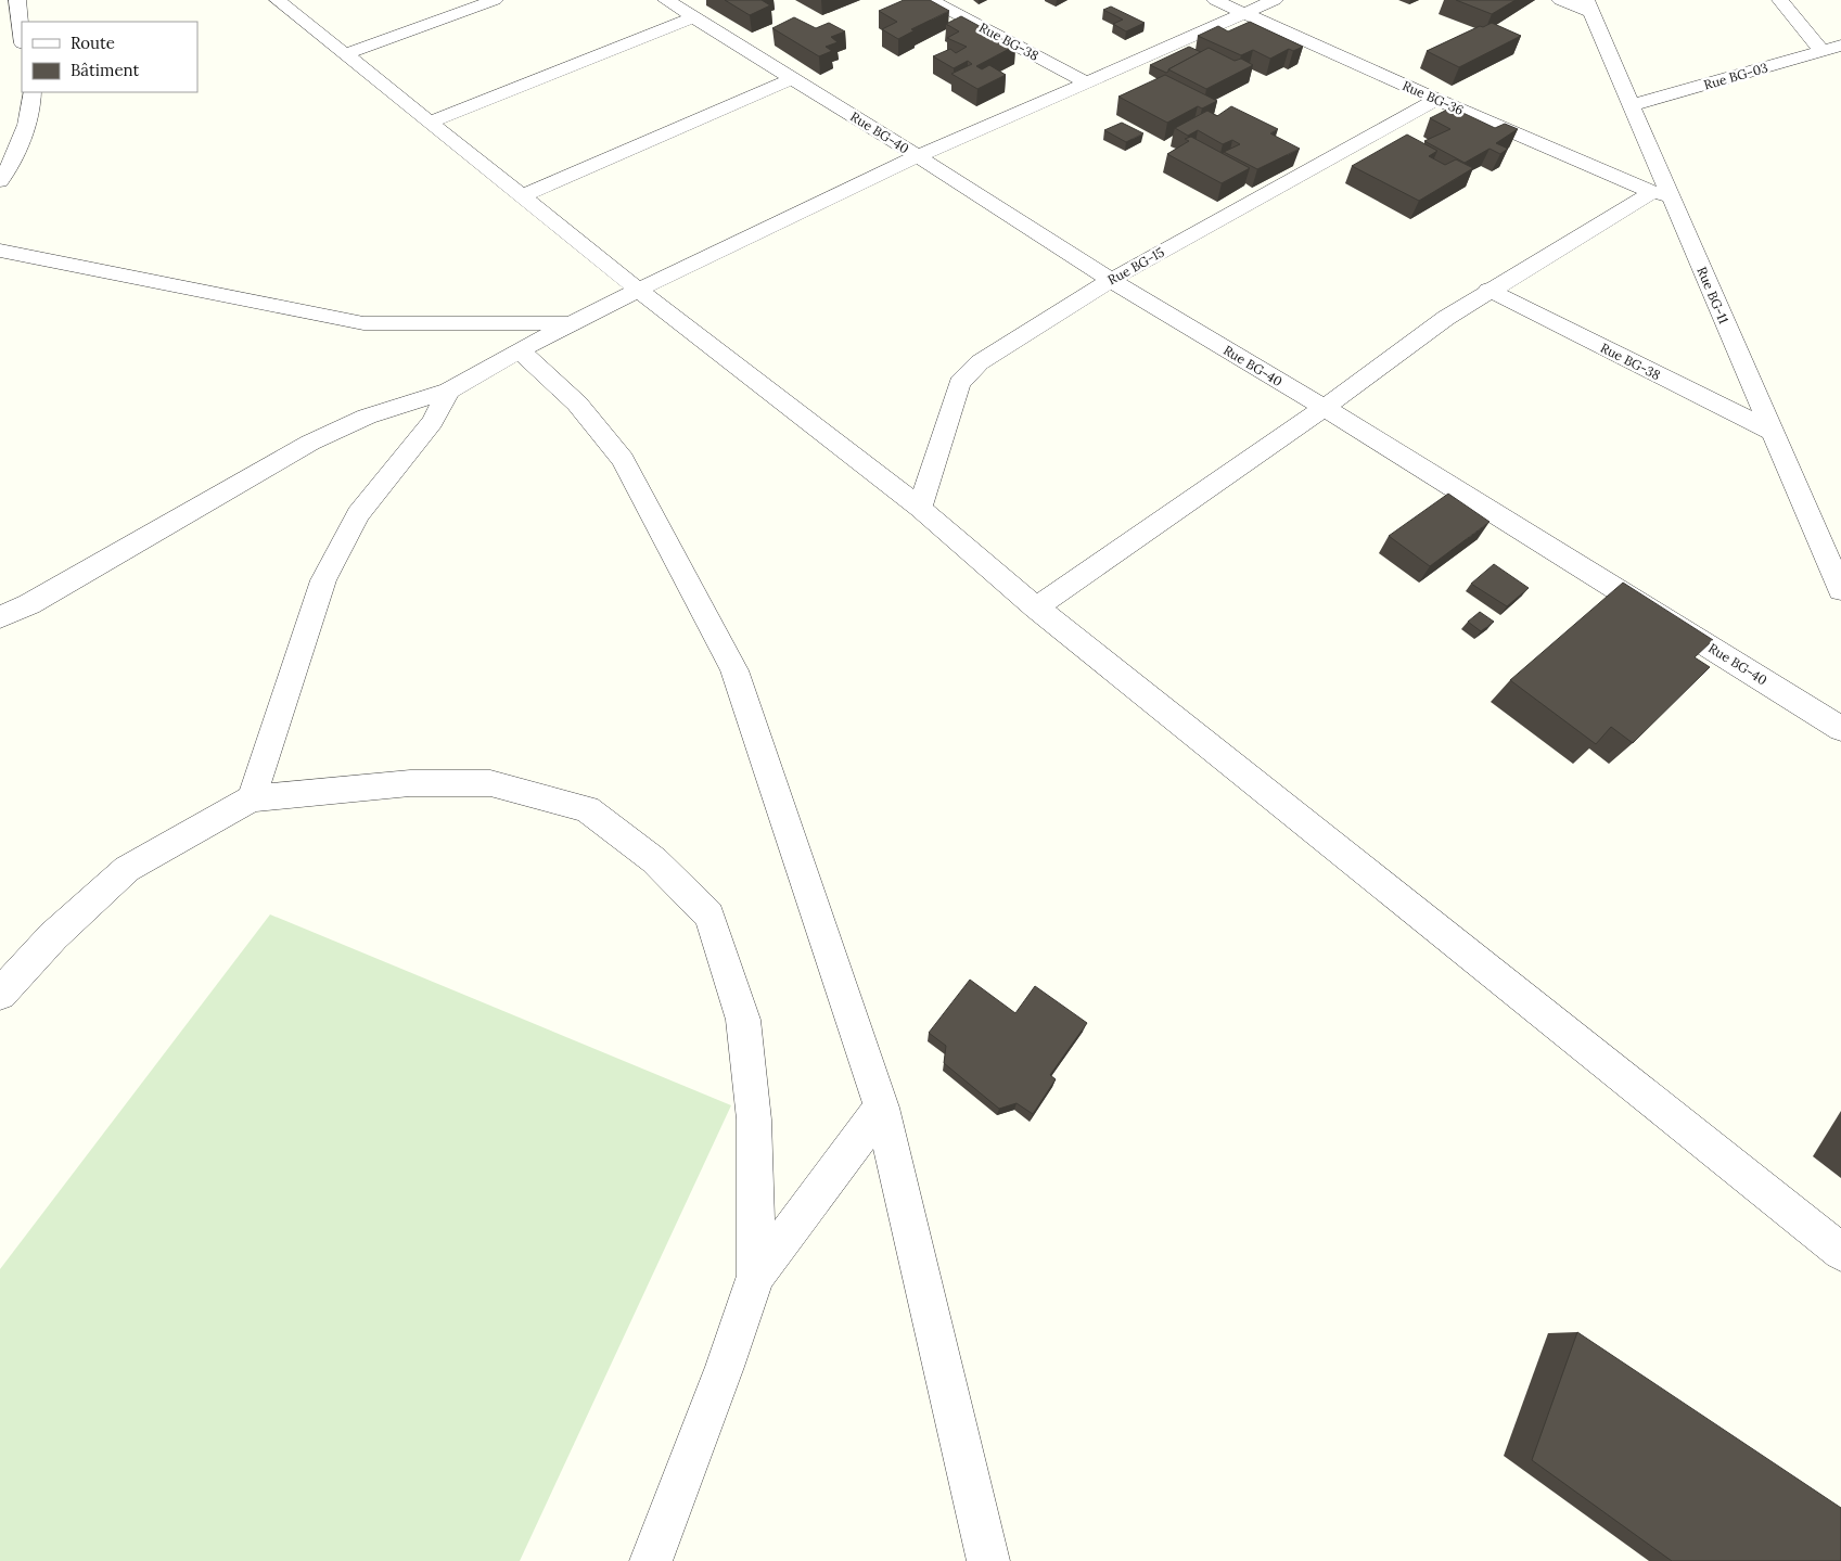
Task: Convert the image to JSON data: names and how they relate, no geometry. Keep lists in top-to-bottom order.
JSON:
{
  "streets": {
    "street": [
      "Rue BG-38",
      "Rue BG-03",
      "Rue BG-36",
      "Rue BG-40",
      "Rue BG-15",
      "Rue BG-11"
    ]
  },
  "crossings": [
    ["Rue BG-38", "Rue BG-11"],
    ["Rue BG-03", "Rue BG-11"],
    ["Rue BG-36", "Rue BG-15"],
    ["Rue BG-36", "Rue BG-11"],
    ["Rue BG-40", "Rue BG-15"]
  ],
  "legend": ["Route", "Bâtiment"]
}
